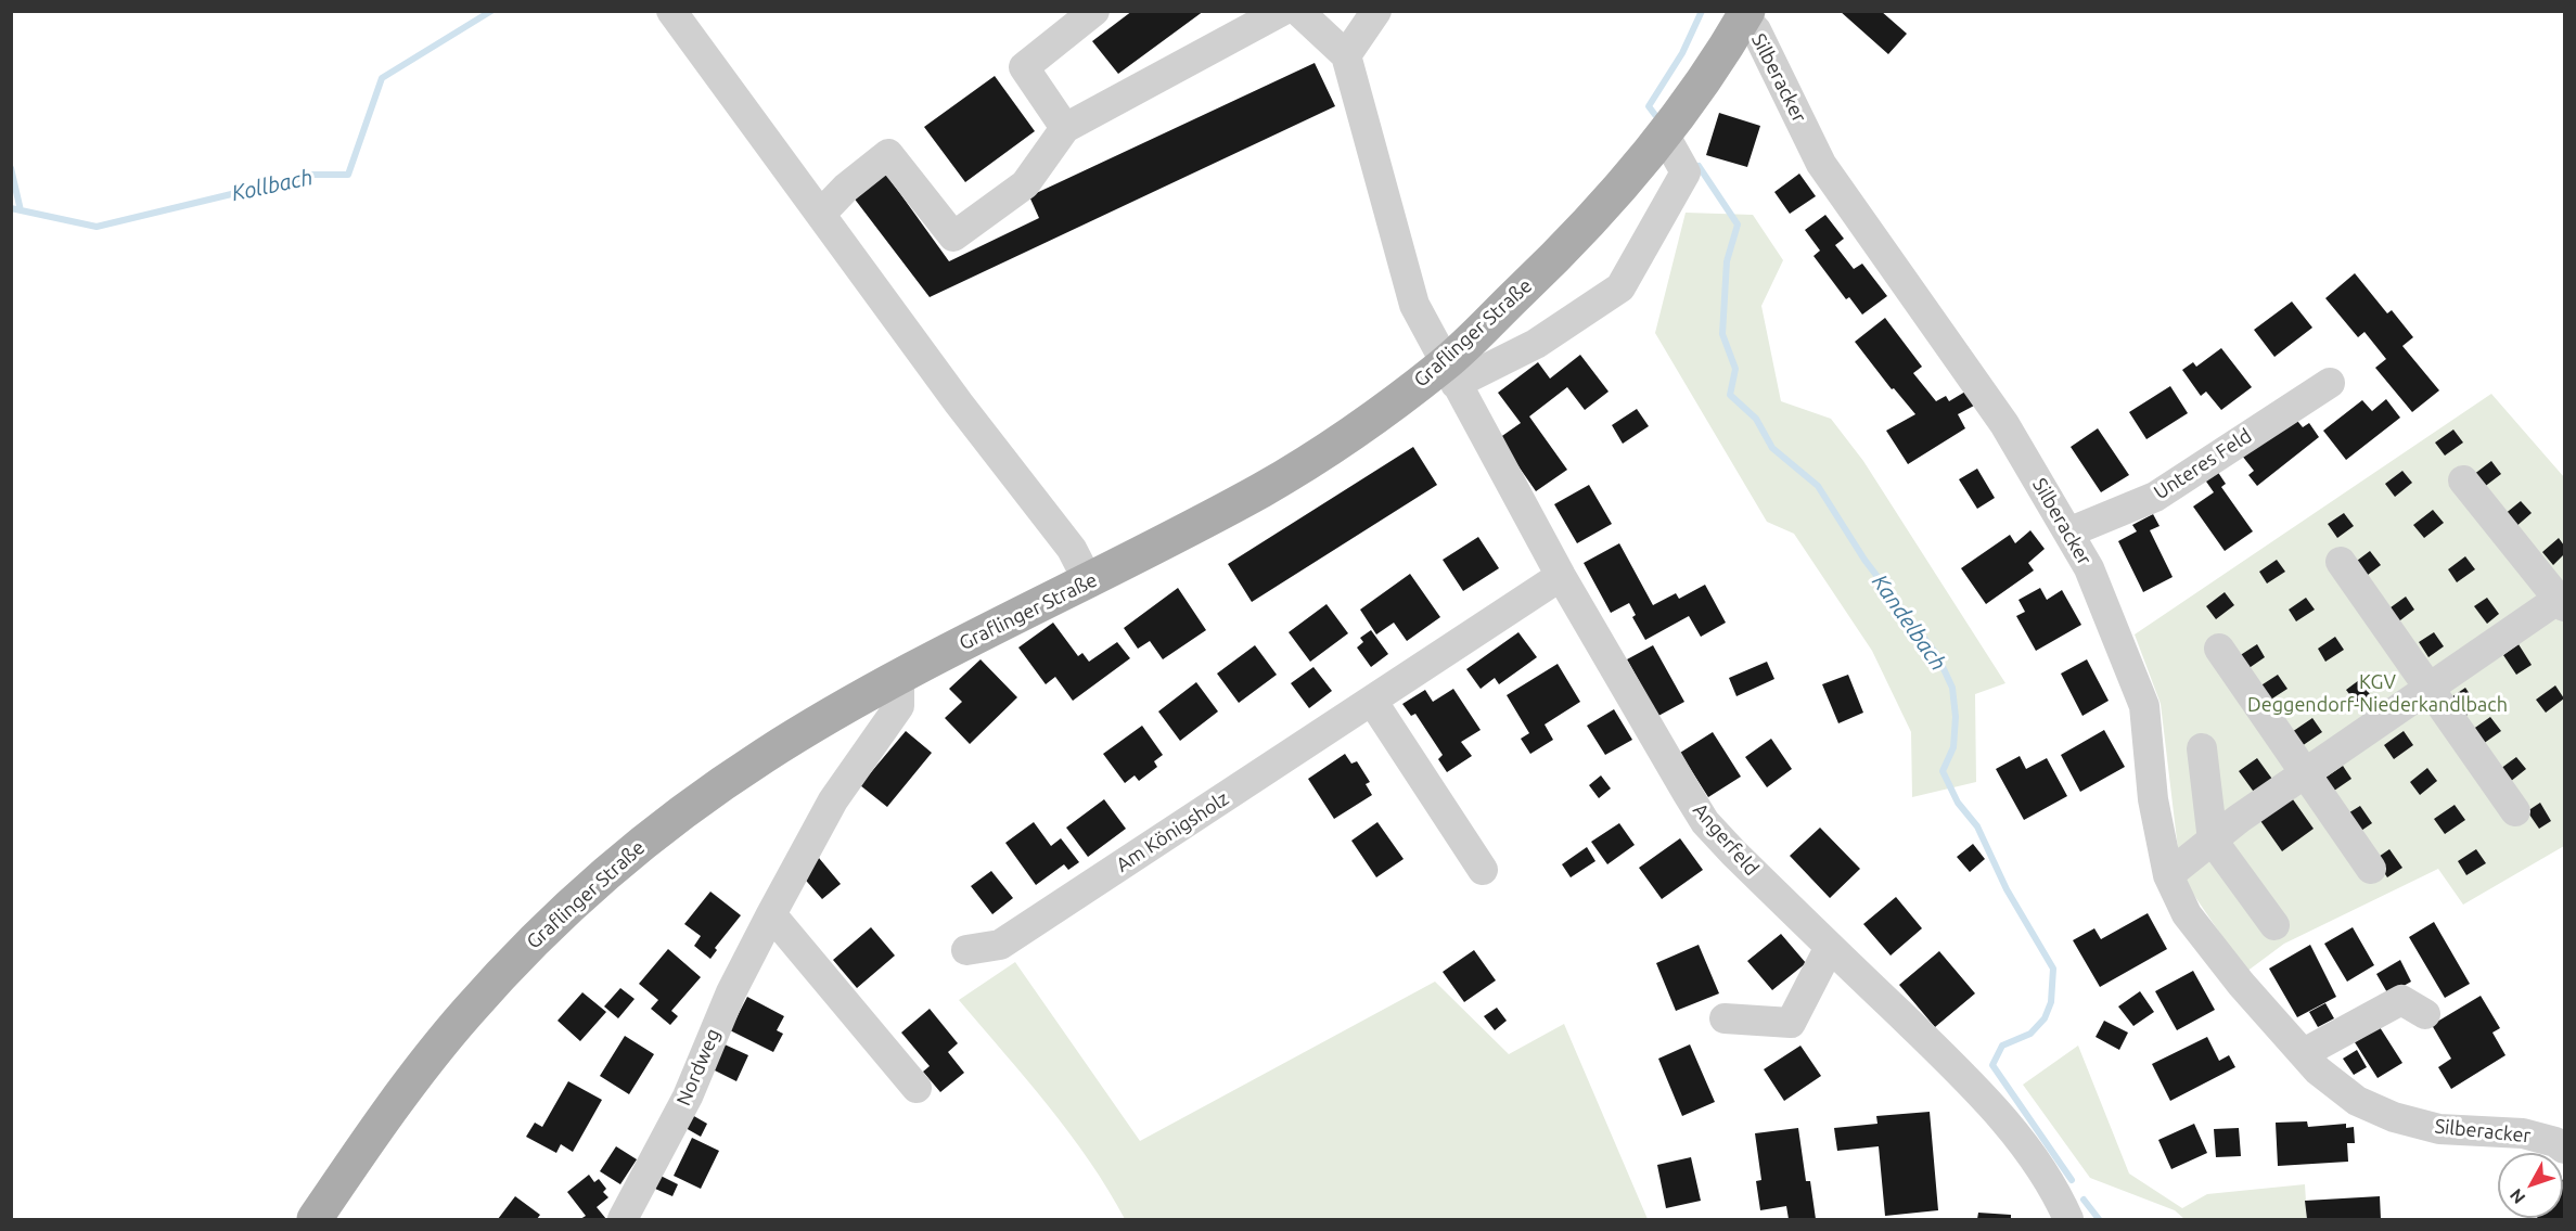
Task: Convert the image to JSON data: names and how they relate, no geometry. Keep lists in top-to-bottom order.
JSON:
{
  "streets": {
    "main road": ["Graflinger Straße"],
    "street": [
      "Silberacker",
      "Unteres Feld",
      "Am Königsholz",
      "Angerfeld",
      "Nordweg"
    ]
  },
  "crossings": [
    ["Silberacker", "Graflinger Straße"],
    ["Silberacker", "Unteres Feld"],
    ["Graflinger Straße", "Angerfeld"],
    ["Graflinger Straße", "Nordweg"],
    ["Am Königsholz", "Angerfeld"]
  ],
  "water": ["Kollbach", "Kandelbach"],
  "parks": ["KGV Deggendorf-Niederkandlbach"],
  "north": "bottom left"
}
